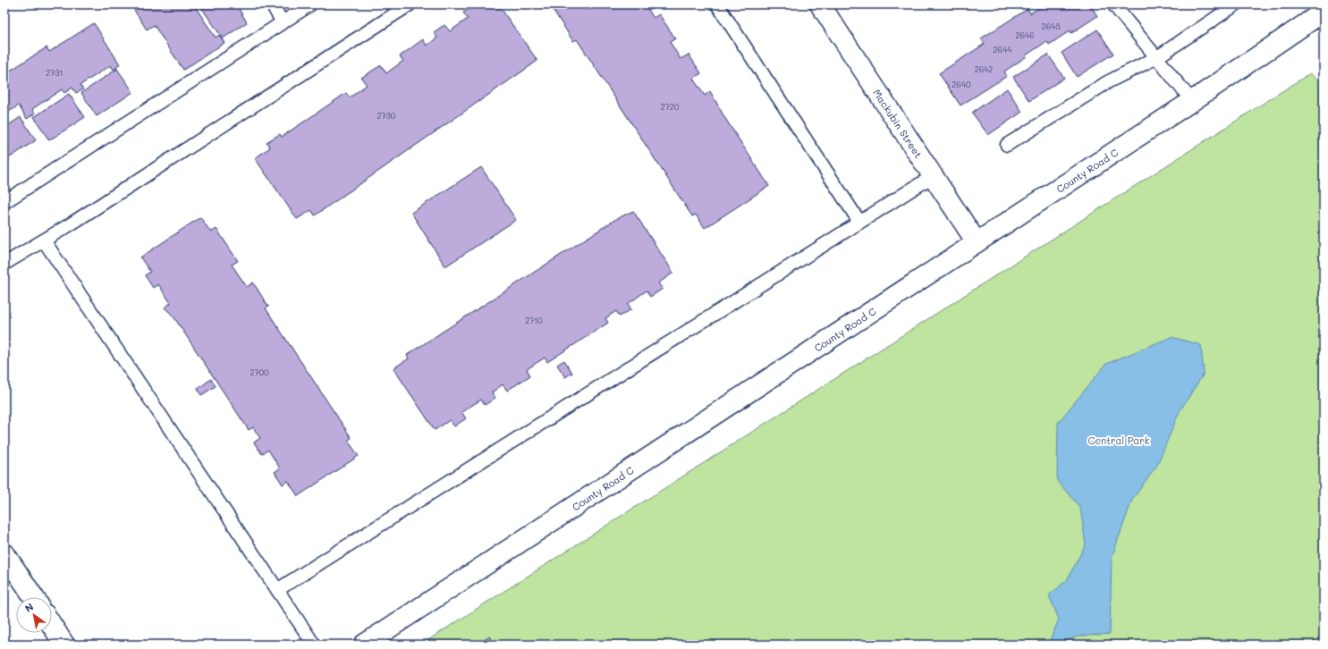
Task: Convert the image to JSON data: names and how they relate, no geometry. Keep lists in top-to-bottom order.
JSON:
{
  "streets": {
    "main road": ["Mackubin Street", "County Road C"]
  },
  "crossings": [
    ["Mackubin Street", "County Road C"]
  ],
  "parks": ["Central Park"],
  "house_numbers": [
    "2648",
    "2646",
    "2644",
    "2642",
    "2731",
    "2640",
    "2720",
    "2730",
    "2710",
    "2700"
  ],
  "north": "top left"
}
